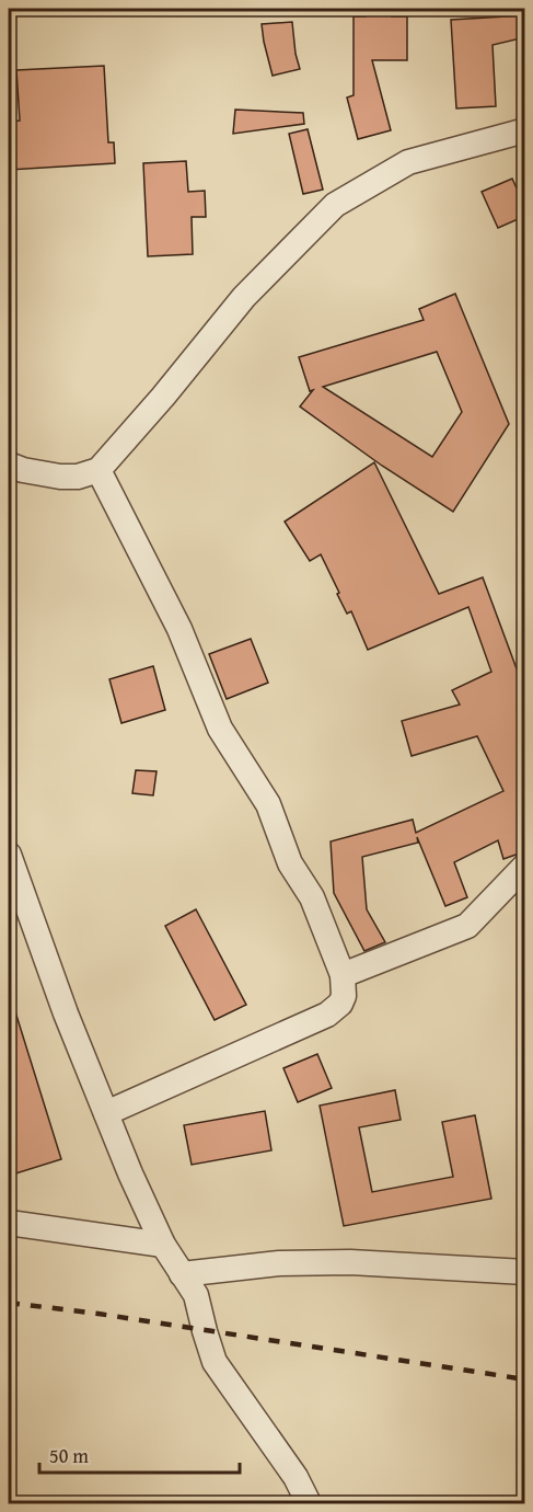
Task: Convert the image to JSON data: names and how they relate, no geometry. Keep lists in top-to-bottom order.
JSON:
{
  "scale_bar": "50 m"
}
